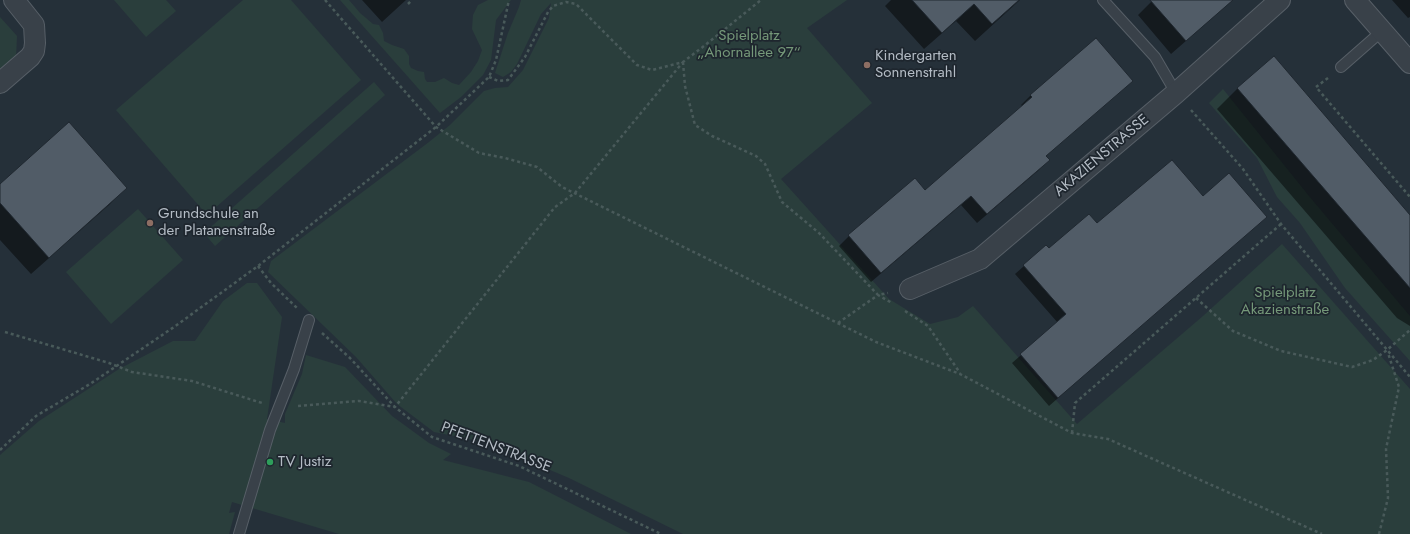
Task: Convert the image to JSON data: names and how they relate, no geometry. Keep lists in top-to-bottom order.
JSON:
{
  "streets": {
    "street": ["AKAZIENSTRASSE"],
    "path": ["PFETTENSTRASSE"]
  },
  "parks": ["Spielplatz „Ahornallee 97“", "Spielplatz Akazienstraße"],
  "places": ["Kindergarten Sonnenstrahl", "Grundschule an der Platanenstraße", "TV Justiz"]
}
